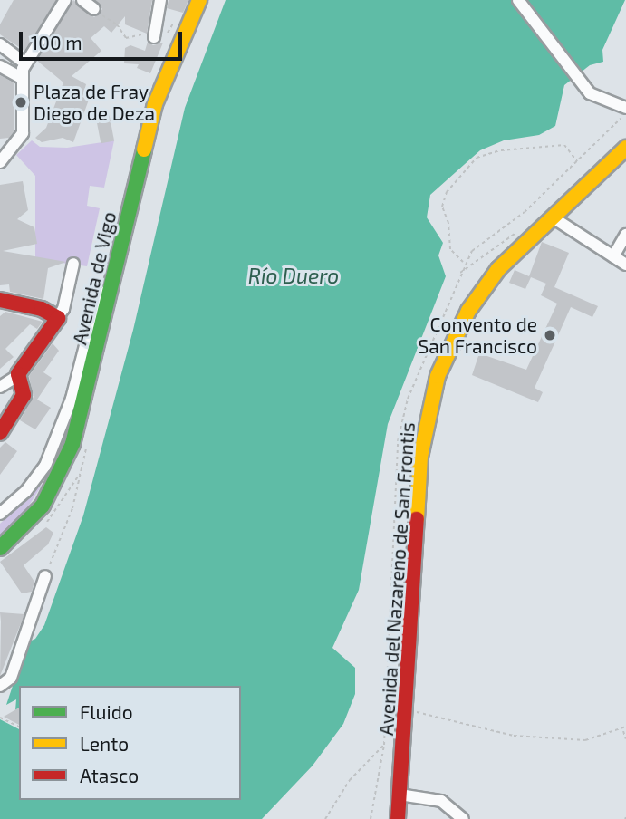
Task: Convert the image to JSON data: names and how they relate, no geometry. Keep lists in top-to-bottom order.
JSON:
{
  "streets": {
    "street": ["Avenida de Vigo", "Avenida del Nazareno de San Frontis"]
  },
  "water": ["Río Duero"],
  "places": ["Plaza de Fray Diego de Deza", "Convento de San Francisco"],
  "legend": ["Fluido", "Lento", "Atasco"],
  "scale_bar": "100 m"
}
